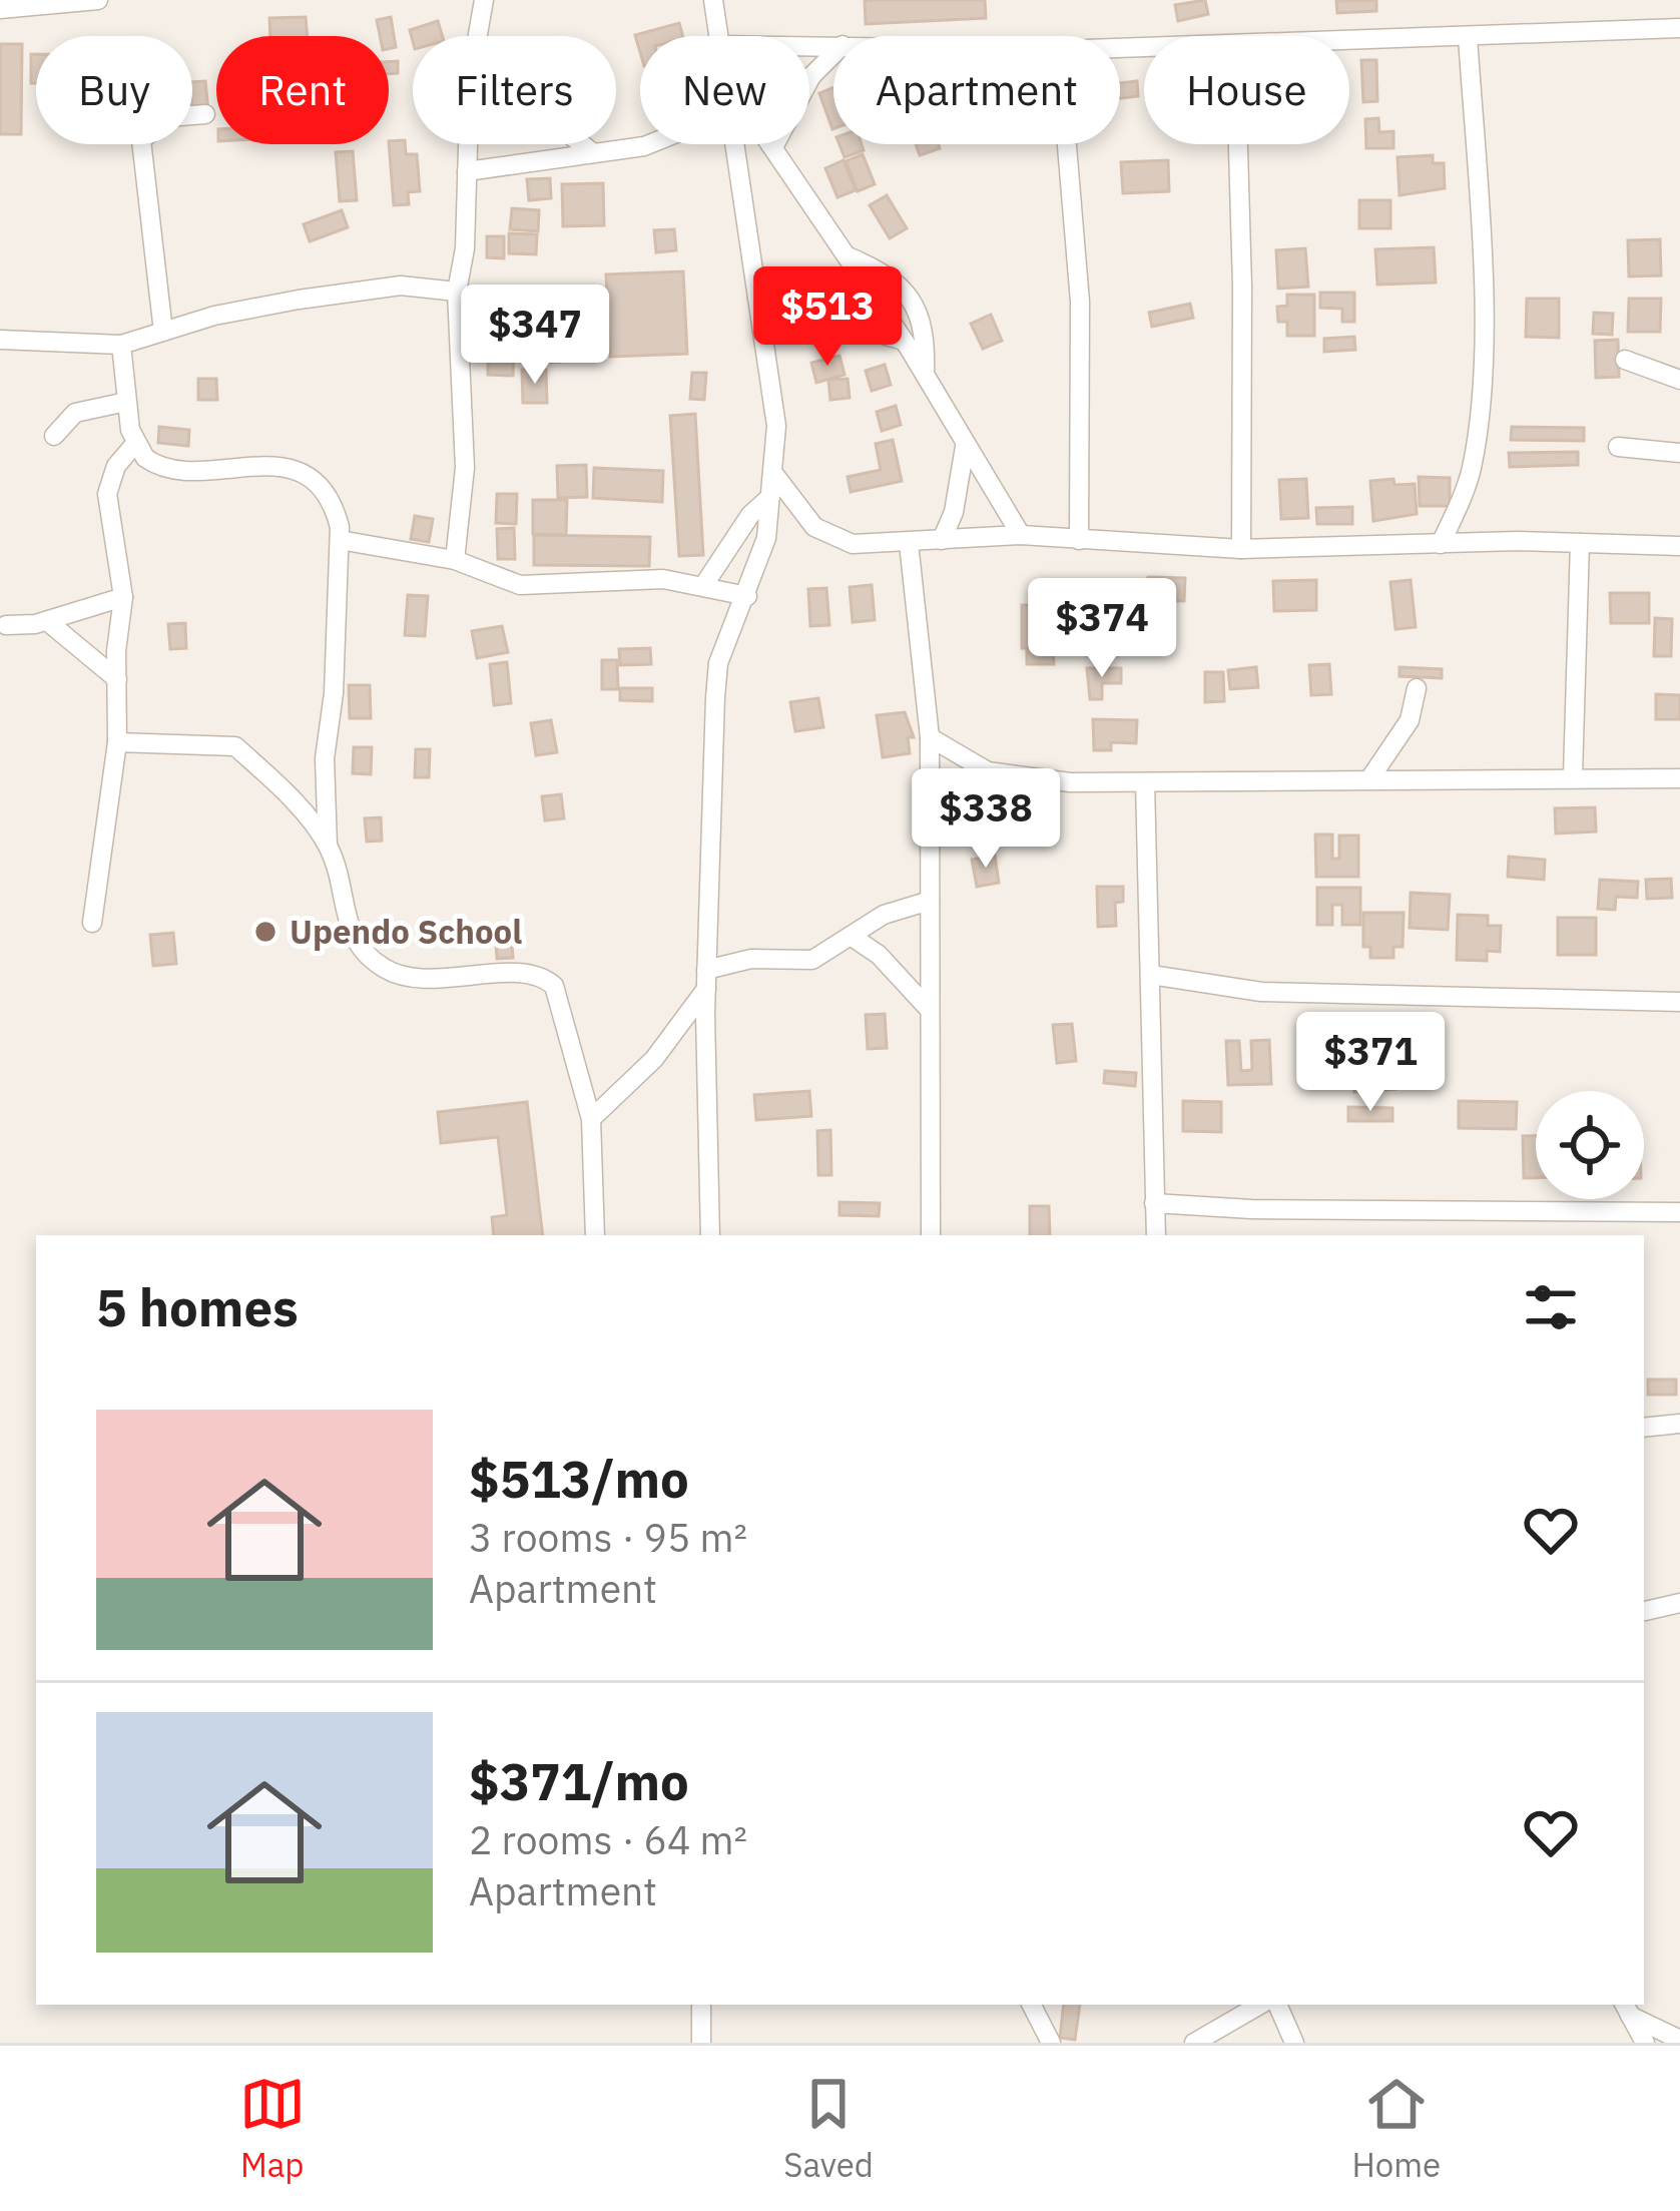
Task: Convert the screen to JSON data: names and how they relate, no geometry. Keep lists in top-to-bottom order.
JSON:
{
  "places": ["Upendo School"],
  "page": {
    "chip": [
      "Buy",
      "Rent",
      "Filters",
      "New",
      "Apartment",
      "House"
    ],
    "price": [
      "$513",
      "$347",
      "$374",
      "$338",
      "$371"
    ],
    "heading": "5 homes",
    "list": [
      {
        "name": "$513/mo",
        "note": "3 rooms · 95 m² · Apartment"
      },
      {
        "name": "$371/mo",
        "note": "2 rooms · 64 m² · Apartment"
      }
    ],
    "tabs": ["Map", "Saved", "Home"]
  }
}
